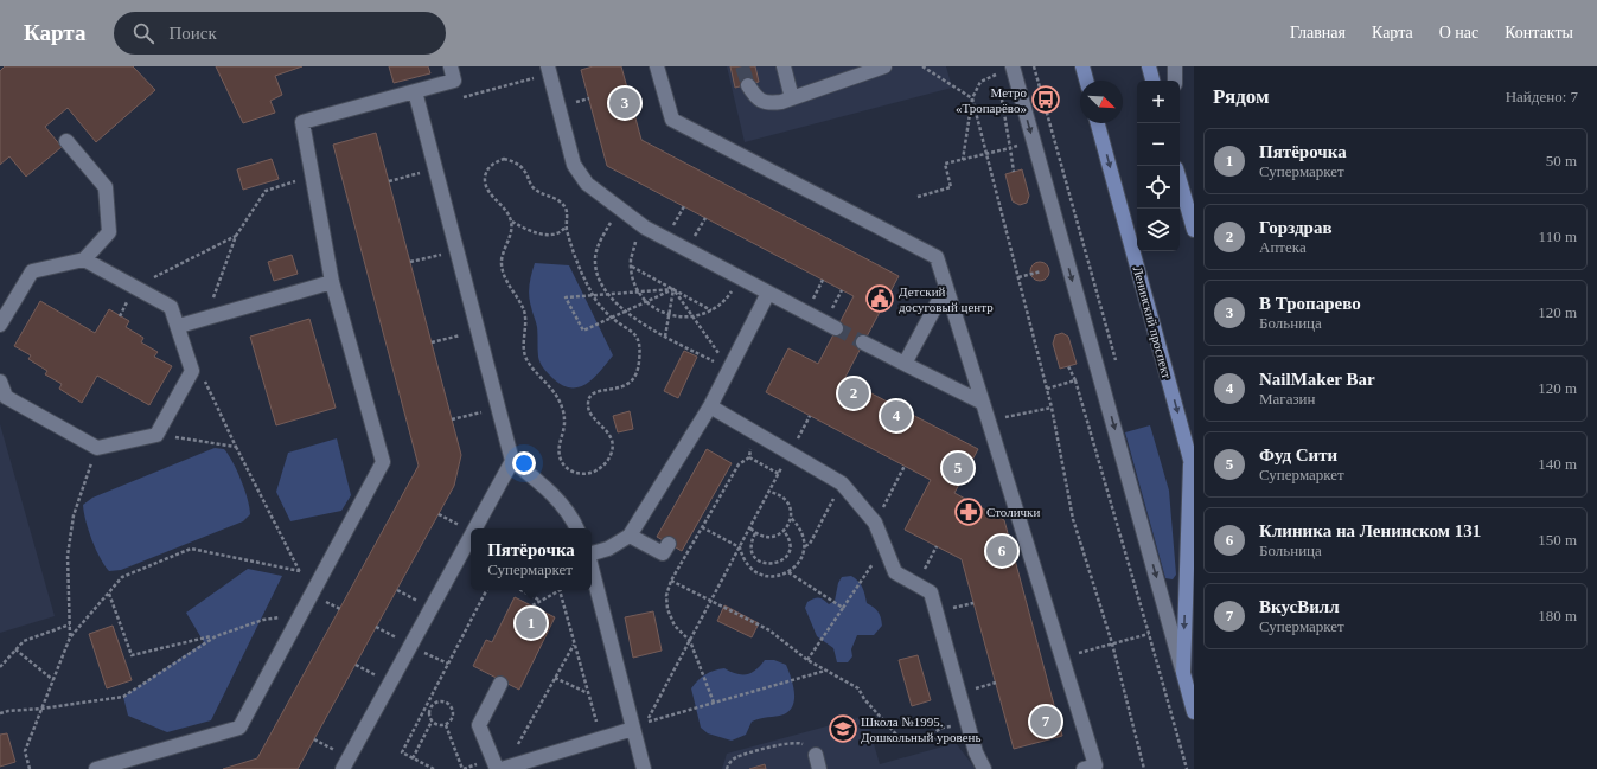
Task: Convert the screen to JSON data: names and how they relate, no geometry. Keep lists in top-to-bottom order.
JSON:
{
  "streets": {
    "main road": ["Ленинский проспект"]
  },
  "one_way": ["Ленинский проспект"],
  "places": {
    "bus stop": ["Метро «Тропарёво»"],
    "public building": ["Детский досуговый центр"],
    "pharmacy": ["Столички"],
    "school or university": ["Школа №1995. Дошкольный уровень"]
  },
  "north": "bottom right",
  "page": {
    "header": "Карта",
    "search": "Поиск",
    "nav": [
      "Главная",
      "Карта",
      "О нас",
      "Контакты"
    ],
    "heading": ["Рядом", "Найдено: 7"],
    "map_buttons": ["+", "−"],
    "pins": [
      "3",
      "2",
      "4",
      "5",
      "6",
      "1",
      "7"
    ],
    "list": [
      {
        "mark": "1",
        "name": "Пятёрочка",
        "note": "Супермаркет",
        "value": "50 m"
      },
      {
        "mark": "2",
        "name": "Горздрав",
        "note": "Аптека",
        "value": "110 m"
      },
      {
        "mark": "3",
        "name": "В Тропарево",
        "note": "Больница",
        "value": "120 m"
      },
      {
        "mark": "4",
        "name": "NailMaker Bar",
        "note": "Магазин",
        "value": "120 m"
      },
      {
        "mark": "5",
        "name": "Фуд Сити",
        "note": "Супермаркет",
        "value": "140 m"
      },
      {
        "mark": "6",
        "name": "Клиника на Ленинском 131",
        "note": "Больница",
        "value": "150 m"
      },
      {
        "mark": "7",
        "name": "ВкусВилл",
        "note": "Супермаркет",
        "value": "180 m"
      }
    ],
    "popup": ["Пятёрочка", "Супермаркет"]
  }
}
